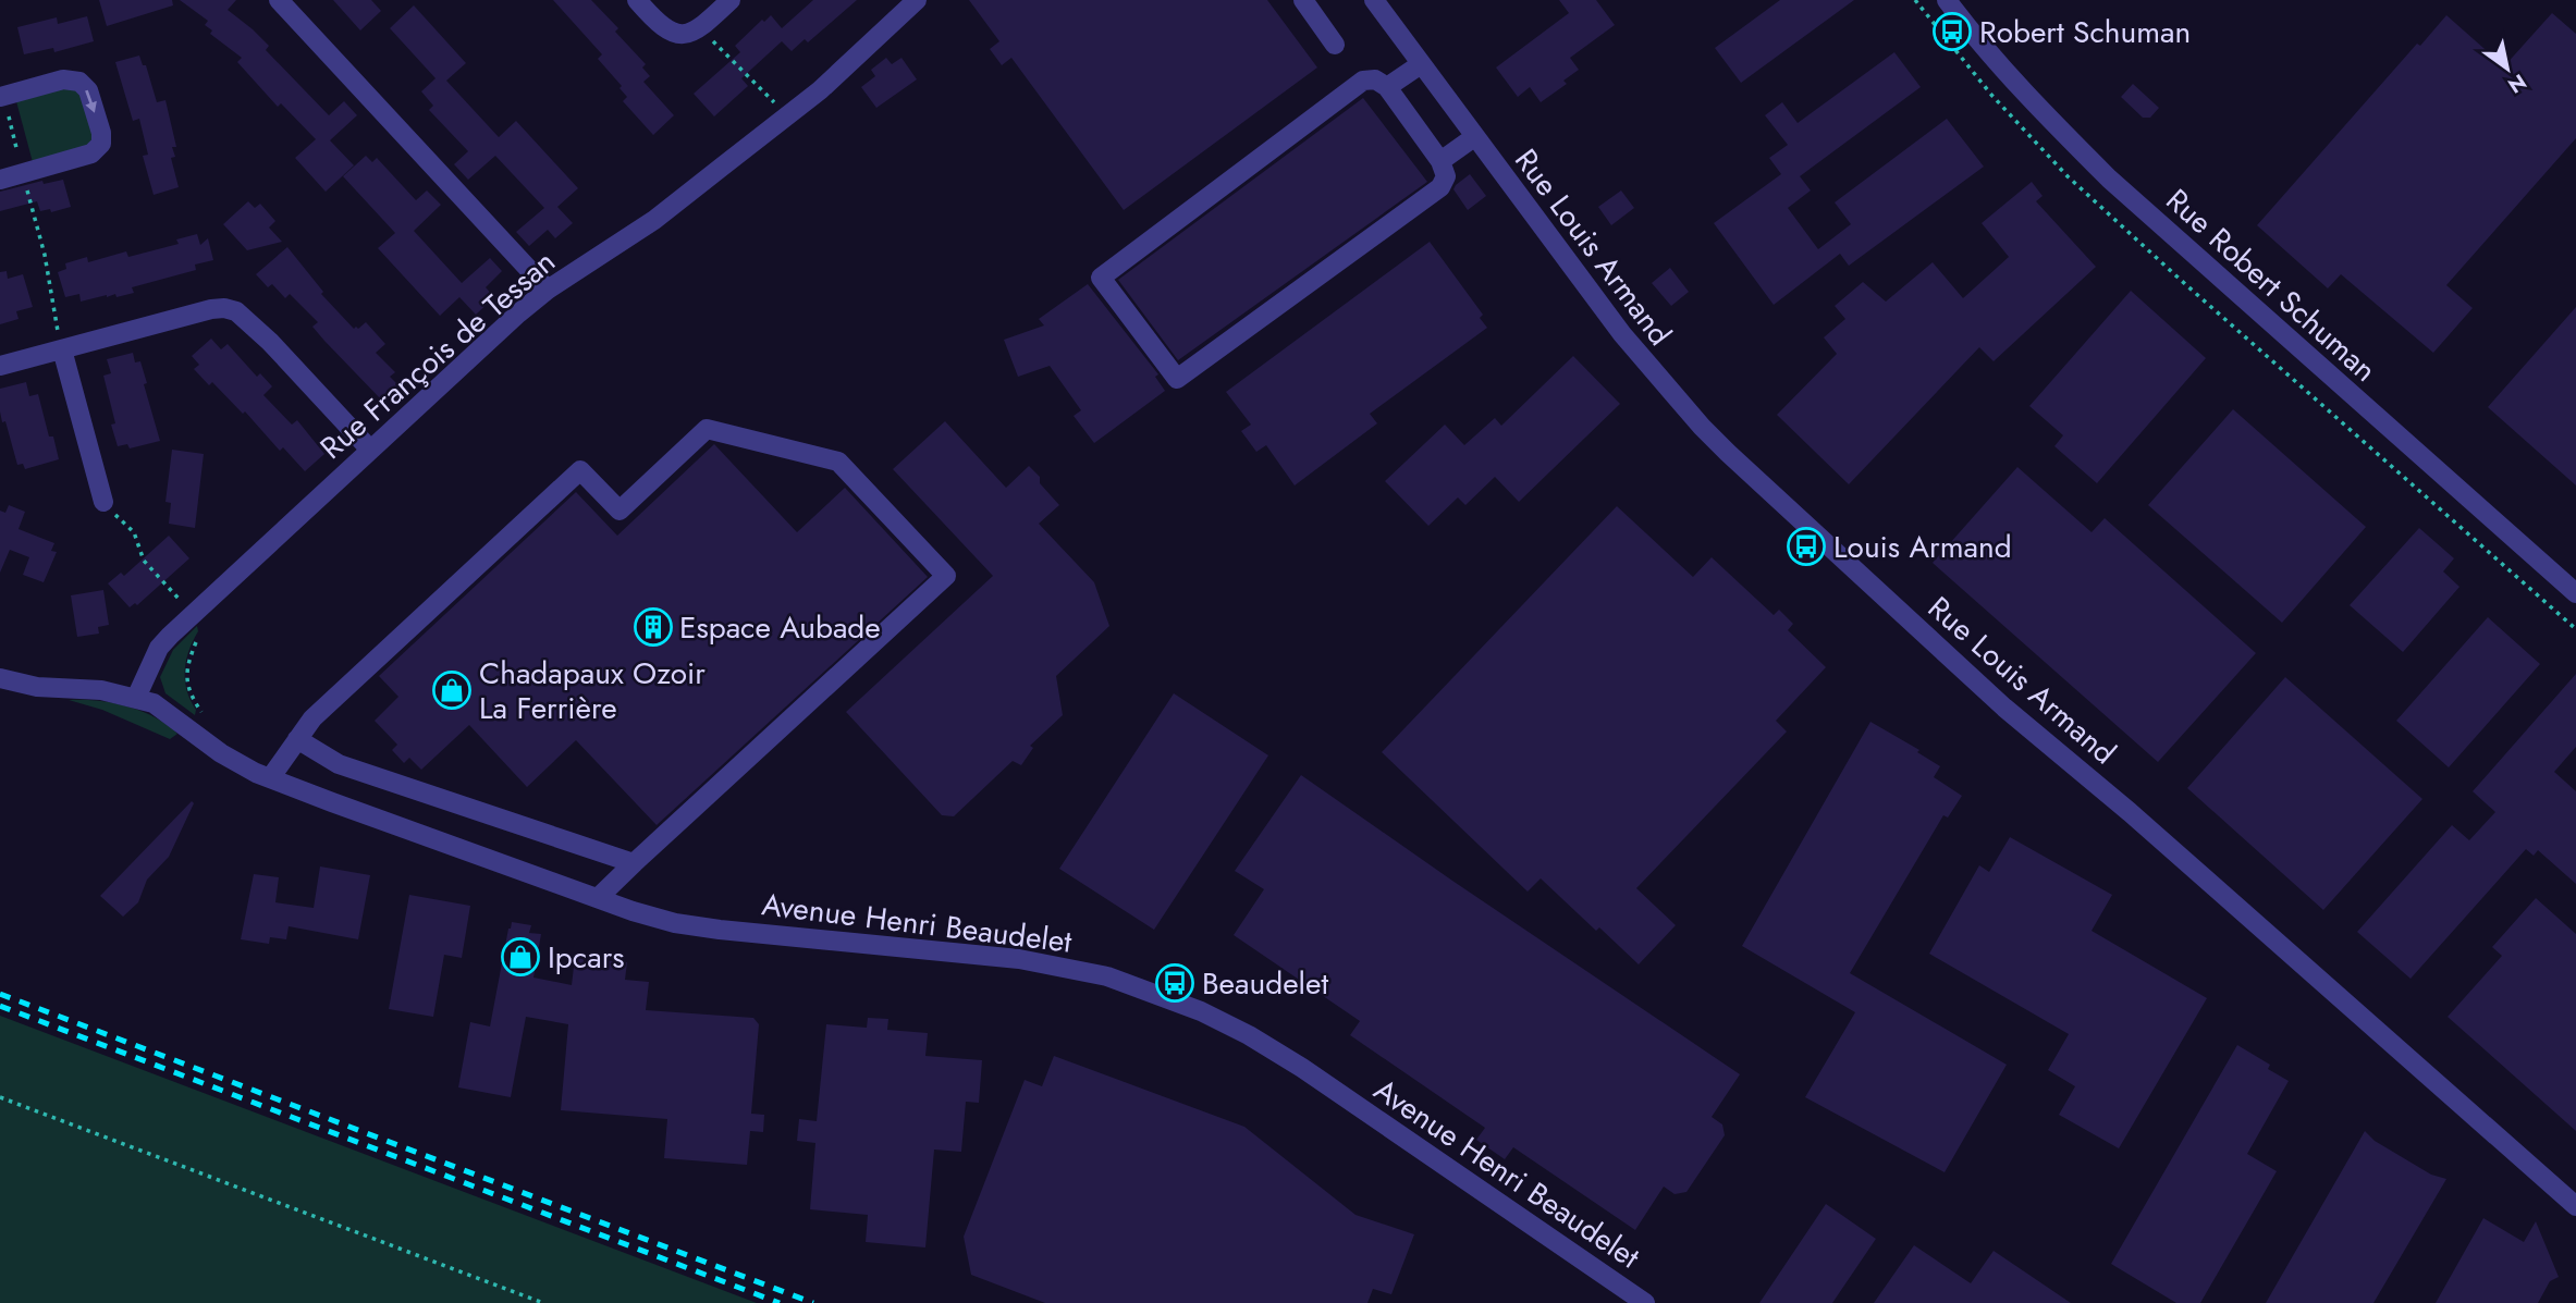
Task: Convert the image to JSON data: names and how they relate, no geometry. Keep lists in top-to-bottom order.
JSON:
{
  "streets": {
    "street": [
      "Rue Louis Armand",
      "Rue Robert Schuman",
      "Rue François de Tessan",
      "Avenue Henri Beaudelet"
    ]
  },
  "crossings": [
    ["Rue François de Tessan", "Avenue Henri Beaudelet"]
  ],
  "places": {
    "bus stop": ["Robert Schuman", "Louis Armand", "Beaudelet"],
    "building": ["Espace Aubade"],
    "shop": ["Chadapaux Ozoir La Ferrière", "Ipcars"]
  },
  "north": "bottom right"
}
